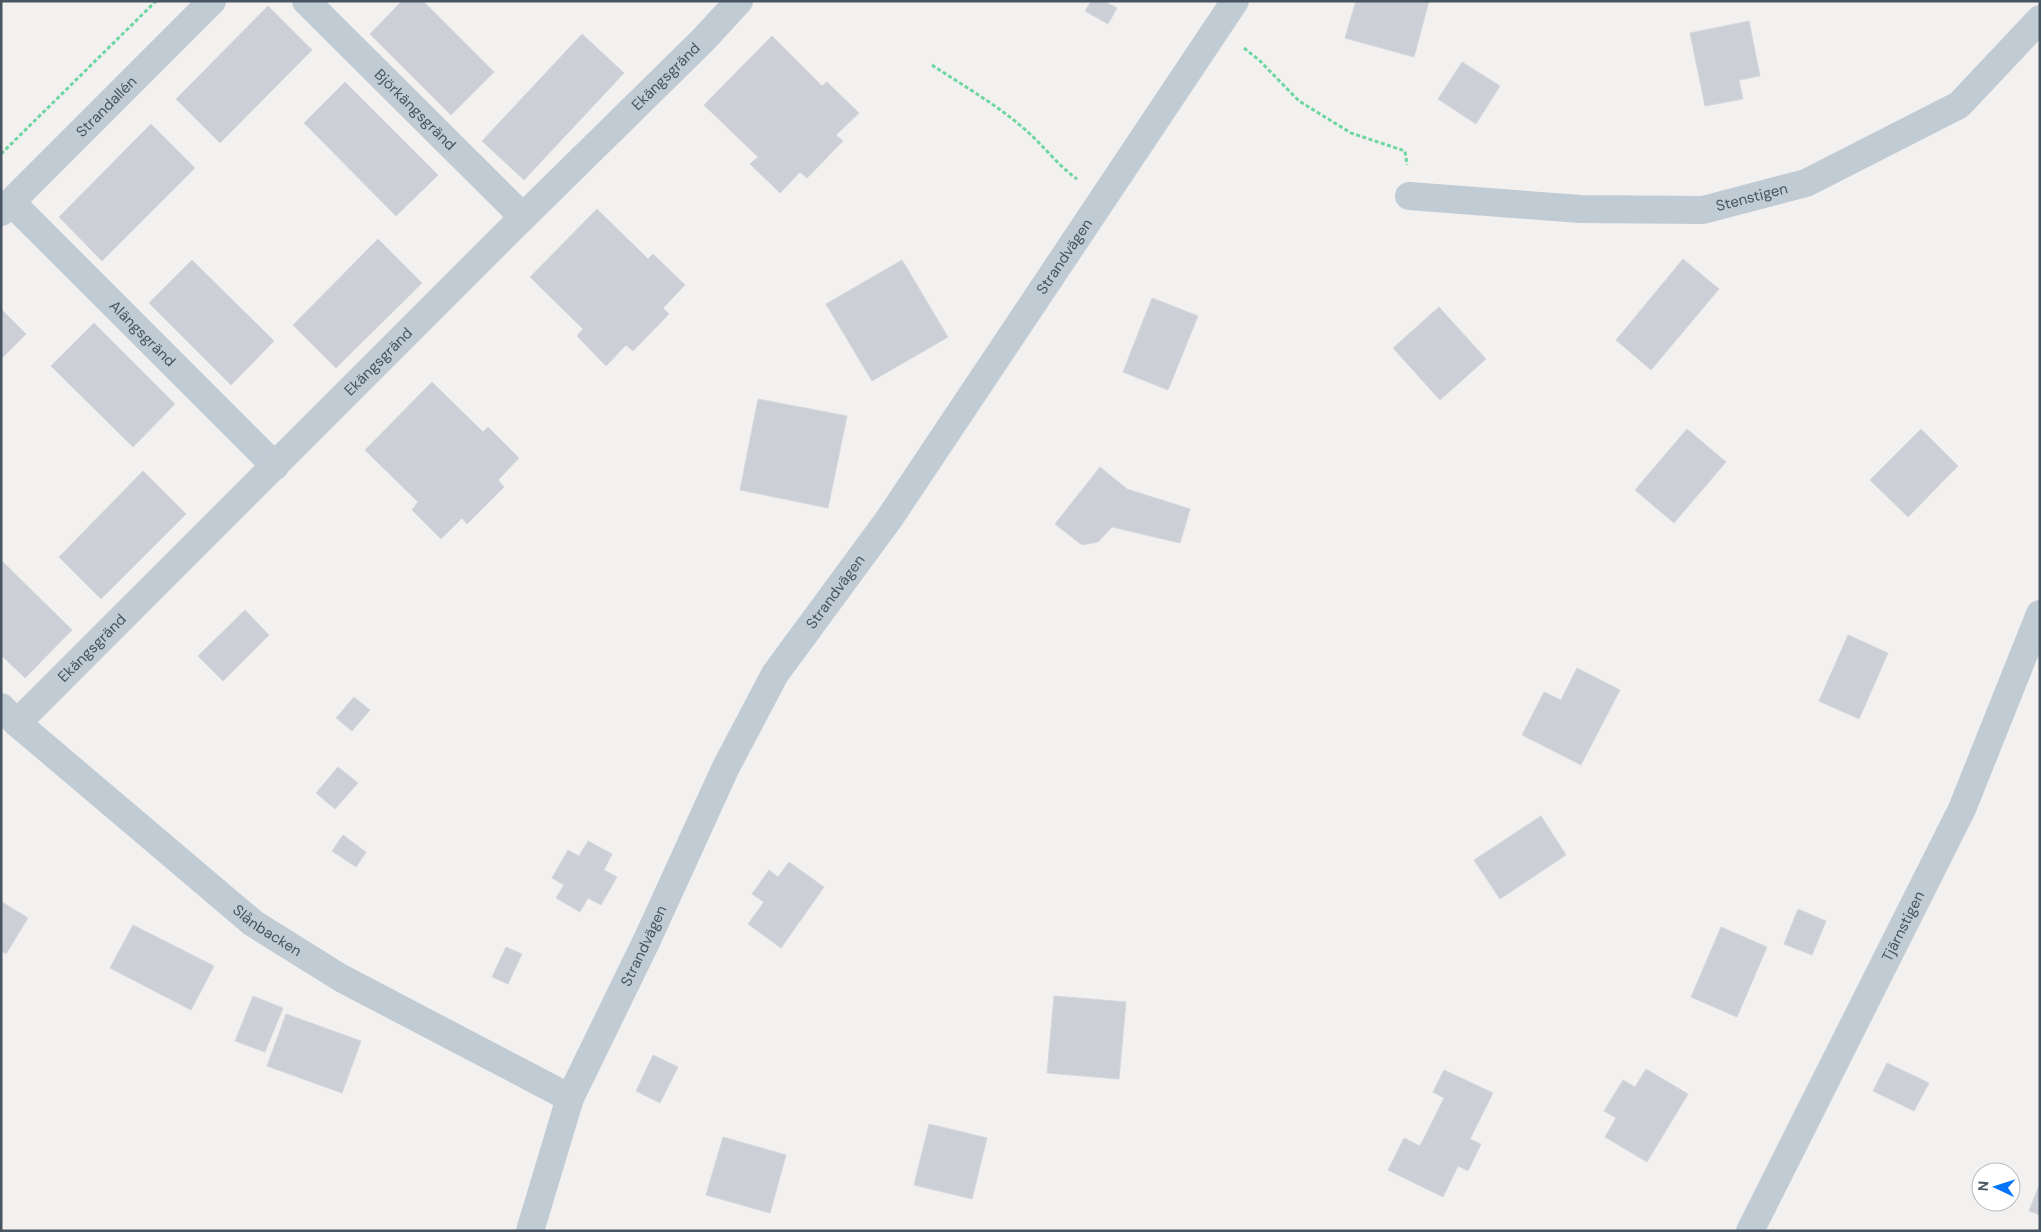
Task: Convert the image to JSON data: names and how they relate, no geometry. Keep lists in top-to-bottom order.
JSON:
{
  "streets": {
    "street": [
      "Ekängsgränd",
      "Strandallén",
      "Björkängsgränd",
      "Stenstigen",
      "Strandvägen",
      "Alängsgränd",
      "Tjärnstigen",
      "Slånbacken"
    ]
  },
  "crossings": [
    ["Ekängsgränd", "Björkängsgränd"],
    ["Ekängsgränd", "Alängsgränd"],
    ["Ekängsgränd", "Slånbacken"],
    ["Strandallén", "Alängsgränd"],
    ["Strandvägen", "Slånbacken"]
  ],
  "north": "left"
}
